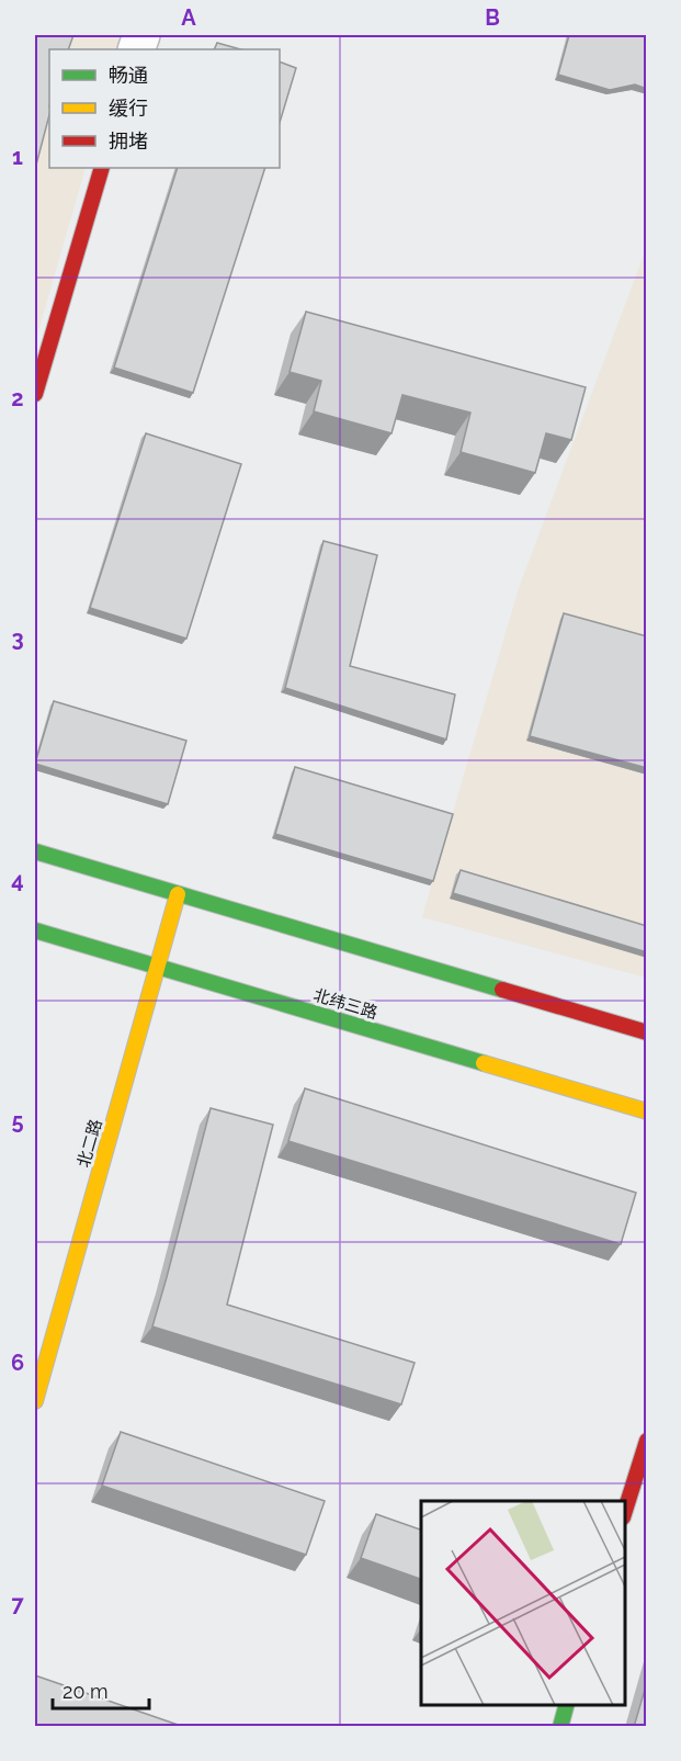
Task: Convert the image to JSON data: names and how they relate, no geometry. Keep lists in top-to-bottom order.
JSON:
{
  "streets": {
    "main road": ["北纬三路", "北二路"]
  },
  "crossings": [
    ["北纬三路", "北二路"]
  ],
  "legend": ["畅通", "缓行", "拥堵"],
  "scale_bar": "20 m",
  "grid": {
    "columns": ["A", "B"],
    "rows": [
      "1",
      "2",
      "3",
      "4",
      "5",
      "6",
      "7"
    ]
  }
}
